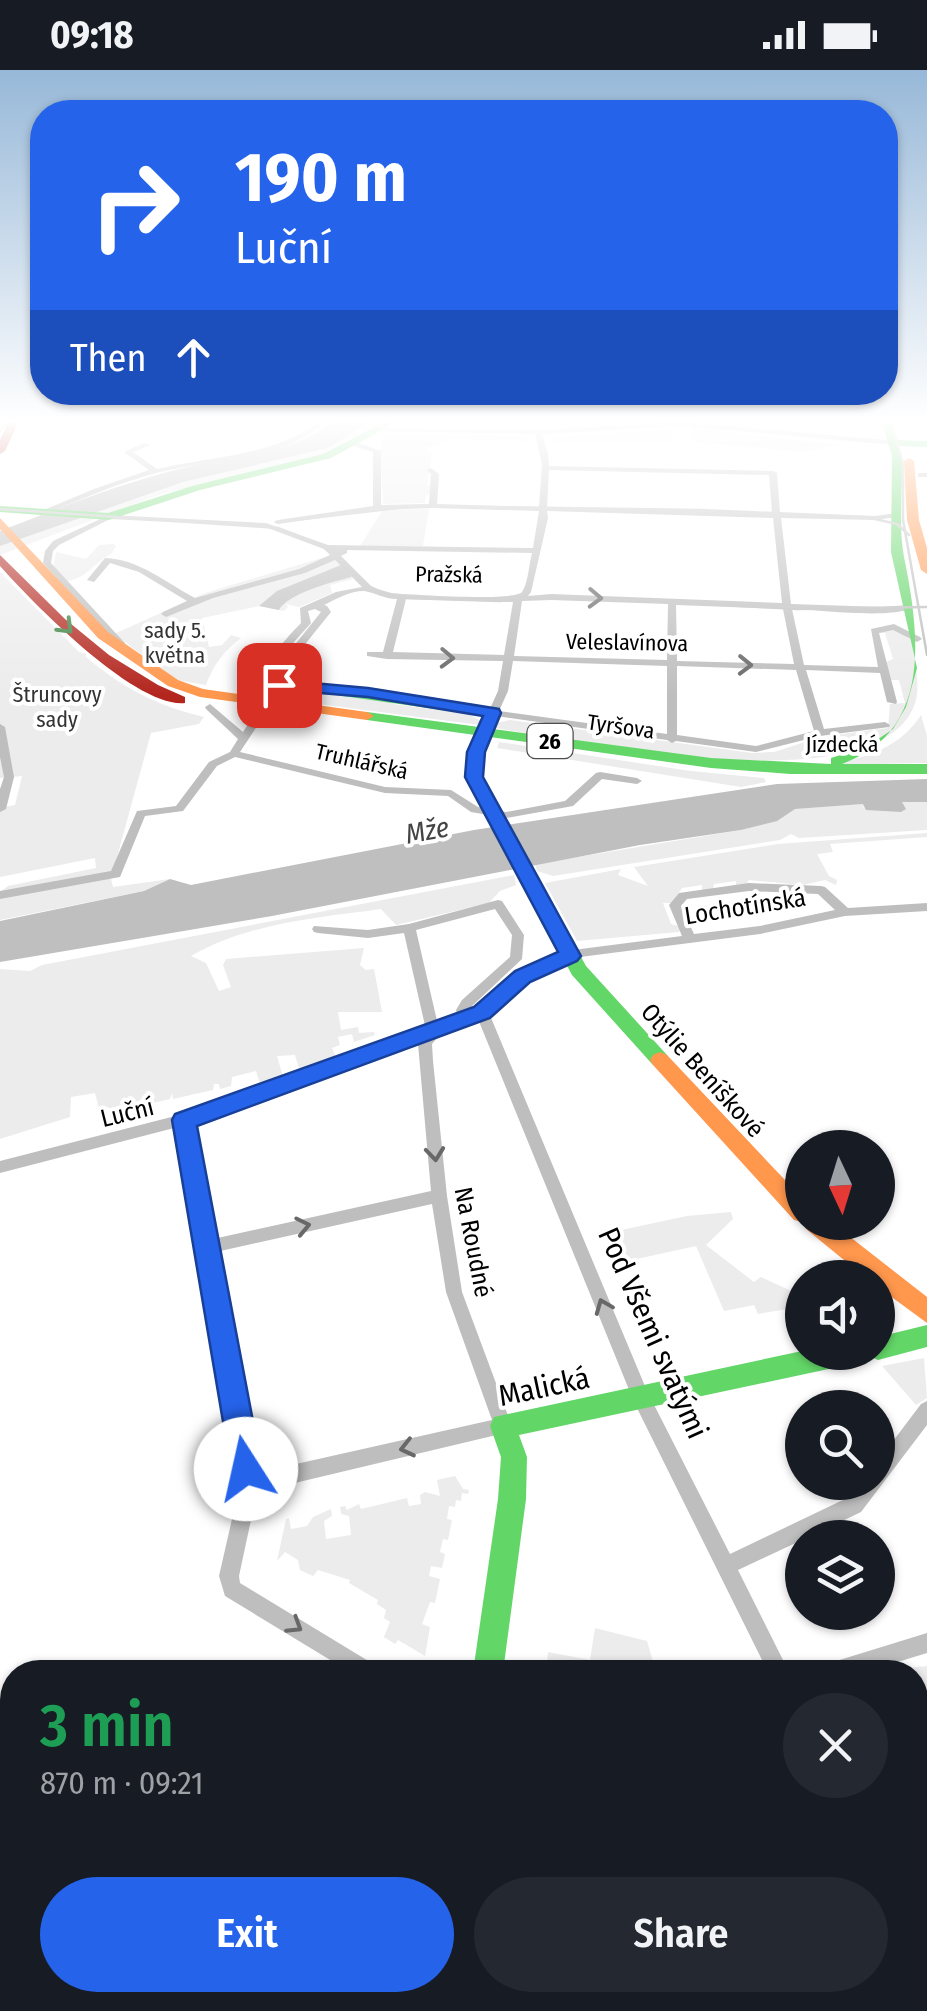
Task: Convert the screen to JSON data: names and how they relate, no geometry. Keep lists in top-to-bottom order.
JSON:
{
  "streets": {
    "main road": [
      "Tyršova",
      "26",
      "Jízdecká",
      "Otýlie Beníškové",
      "Na Roudné",
      "Malická"
    ],
    "street": [
      "Pražská",
      "Veleslavínova",
      "Truhlářská",
      "Lochotínská",
      "Luční",
      "Pod Všemi svatými"
    ]
  },
  "crossings": [
    ["Tyršova", "Jízdecká"],
    ["Lochotínská", "Otýlie Beníškové"],
    ["Luční", "Na Roudné"],
    ["Na Roudné", "Malická"],
    ["Pod Všemi svatými", "Malická"]
  ],
  "one_way": ["Pod Všemi svatými", "Malická"],
  "water": ["Mže"],
  "parks": ["sady 5. května", "Štruncovy sady"],
  "north": "bottom",
  "page": {
    "status": "09:18",
    "turn": ["190 m", "Luční"],
    "then": "Then",
    "heading": ["3 min", "870 m · 09:21"],
    "buttons": ["Exit", "Share"]
  }
}
